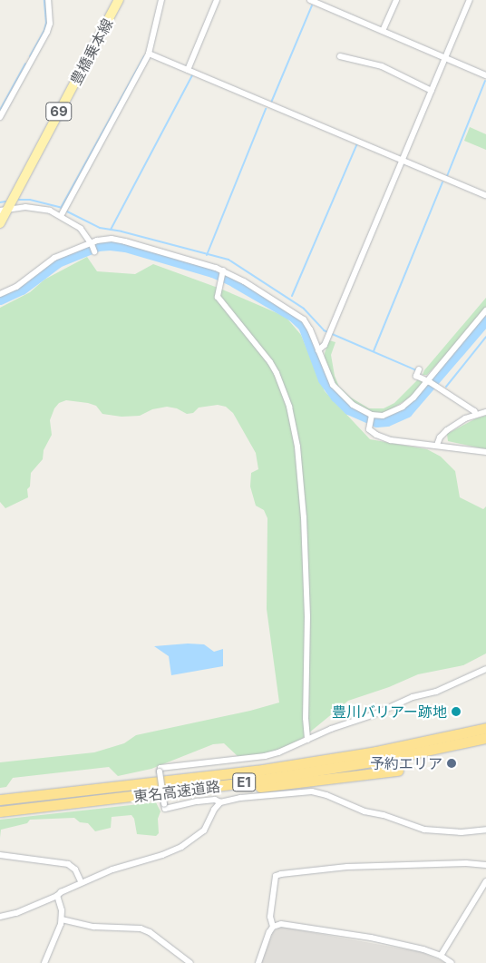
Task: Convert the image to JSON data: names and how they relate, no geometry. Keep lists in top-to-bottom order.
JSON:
{
  "streets": {
    "highway": ["E1", "東名高速道路"],
    "main road": ["豊橋乗本線", "69"]
  },
  "places": ["豊川バリアー跡地", "予約エリア"]
}
